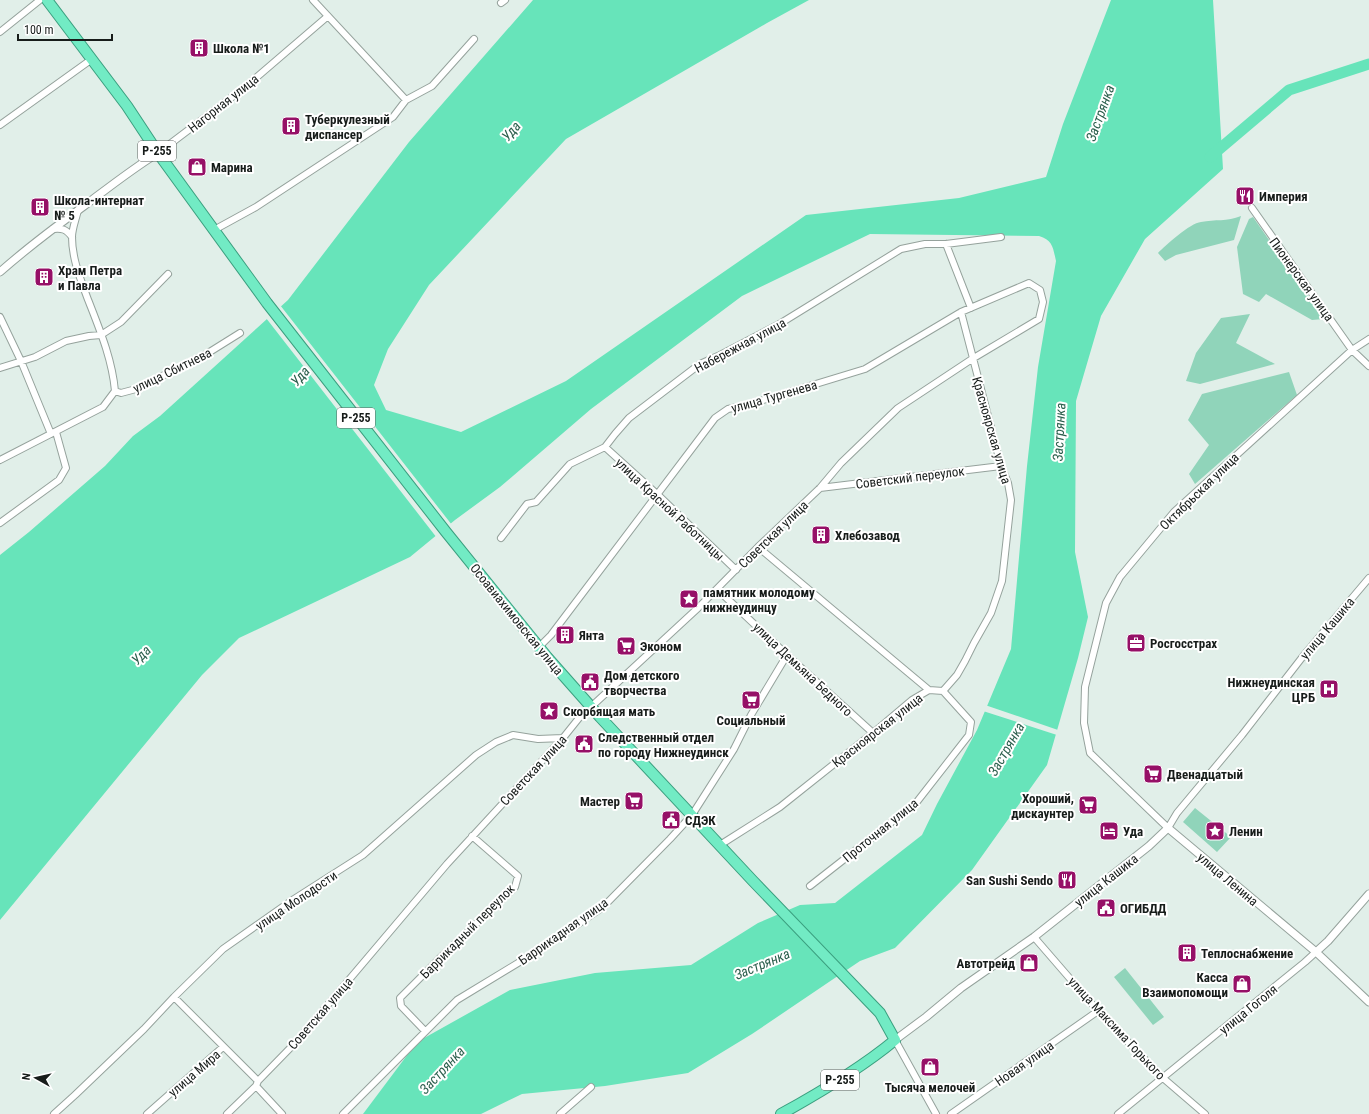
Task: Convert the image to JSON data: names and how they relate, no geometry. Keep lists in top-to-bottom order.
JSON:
{
  "streets": {
    "highway": ["Р-255", "Осоавиахимовская улица", "улица Кашика"],
    "street": [
      "Нагорная улица",
      "Пионерская улица",
      "Набережная улица",
      "улица Сбитнева",
      "улица Тургенева",
      "Красноярская улица",
      "Советский переулок",
      "Октябрьская улица",
      "улица Красной Работницы",
      "Советская улица",
      "улица Демьяна Бедного",
      "Проточная улица",
      "улица Ленина",
      "улица Молодости",
      "Баррикадный переулок",
      "Баррикадная улица",
      "улица Гоголя",
      "улица Максима Горького",
      "Новая улица",
      "улица Мира"
    ]
  },
  "crossings": [
    ["Нагорная улица", "Р-255"],
    ["Р-255", "Осоавиахимовская улица"],
    ["Пионерская улица", "Октябрьская улица"],
    ["Набережная улица", "улица Красной Работницы"],
    ["улица Тургенева", "Красноярская улица"],
    ["улица Тургенева", "улица Красной Работницы"],
    ["улица Тургенева", "Советская улица"],
    ["улица Тургенева", "Осоавиахимовская улица"],
    ["Красноярская улица", "Советский переулок"],
    ["Красноярская улица", "Советская улица"],
    ["Красноярская улица", "Осоавиахимовская улица"],
    ["Красноярская улица", "улица Демьяна Бедного"],
    ["Красноярская улица", "Проточная улица"],
    ["Советский переулок", "Советская улица"],
    ["Октябрьская улица", "улица Ленина"],
    ["улица Красной Работницы", "Советская улица"],
    ["Советская улица", "Осоавиахимовская улица"],
    ["Советская улица", "улица Демьяна Бедного"],
    ["Советская улица", "улица Молодости"],
    ["Советская улица", "Баррикадный переулок"],
    ["Осоавиахимовская улица", "улица Кашика"],
    ["Осоавиахимовская улица", "Баррикадная улица"],
    ["улица Кашика", "улица Ленина"],
    ["улица Кашика", "улица Максима Горького"],
    ["улица Демьяна Бедного", "Баррикадная улица"],
    ["улица Ленина", "улица Гоголя"],
    ["Баррикадный переулок", "Баррикадная улица"],
    ["улица Гоголя", "улица Максима Горького"],
    ["улица Максима Горького", "Новая улица"]
  ],
  "water": ["Застрянка", "Уда"],
  "places": {
    "building": [
      "Школа №1",
      "Туберкулезный диспансер",
      "Школа-интернат № 5",
      "Храм Петра и Павла",
      "Хлебозавод",
      "Янта",
      "Теплоснабжение"
    ],
    "shop": [
      "Марина",
      "Автотрейд",
      "Касса Взаимопомощи",
      "Тысяча мелочей"
    ],
    "restaurant": ["Империя", "San Sushi Sendo"],
    "place": ["памятник молодому нижнеудинцу", "Скорбящая мать", "Ленин"],
    "office": ["Росгосстрах"],
    "supermarket": [
      "Эконом",
      "Социальный",
      "Двенадцатый",
      "Мастер",
      "Хороший, дискаунтер"
    ],
    "public building": [
      "Дом детского творчества",
      "Следственный отдел по городу Нижнеудинск",
      "СДЭК",
      "ОГИБДД"
    ],
    "hospital": ["Нижнеудинская ЦРБ"],
    "hotel": ["Уда"]
  },
  "scale_bar": "100 m",
  "north": "left"
}
